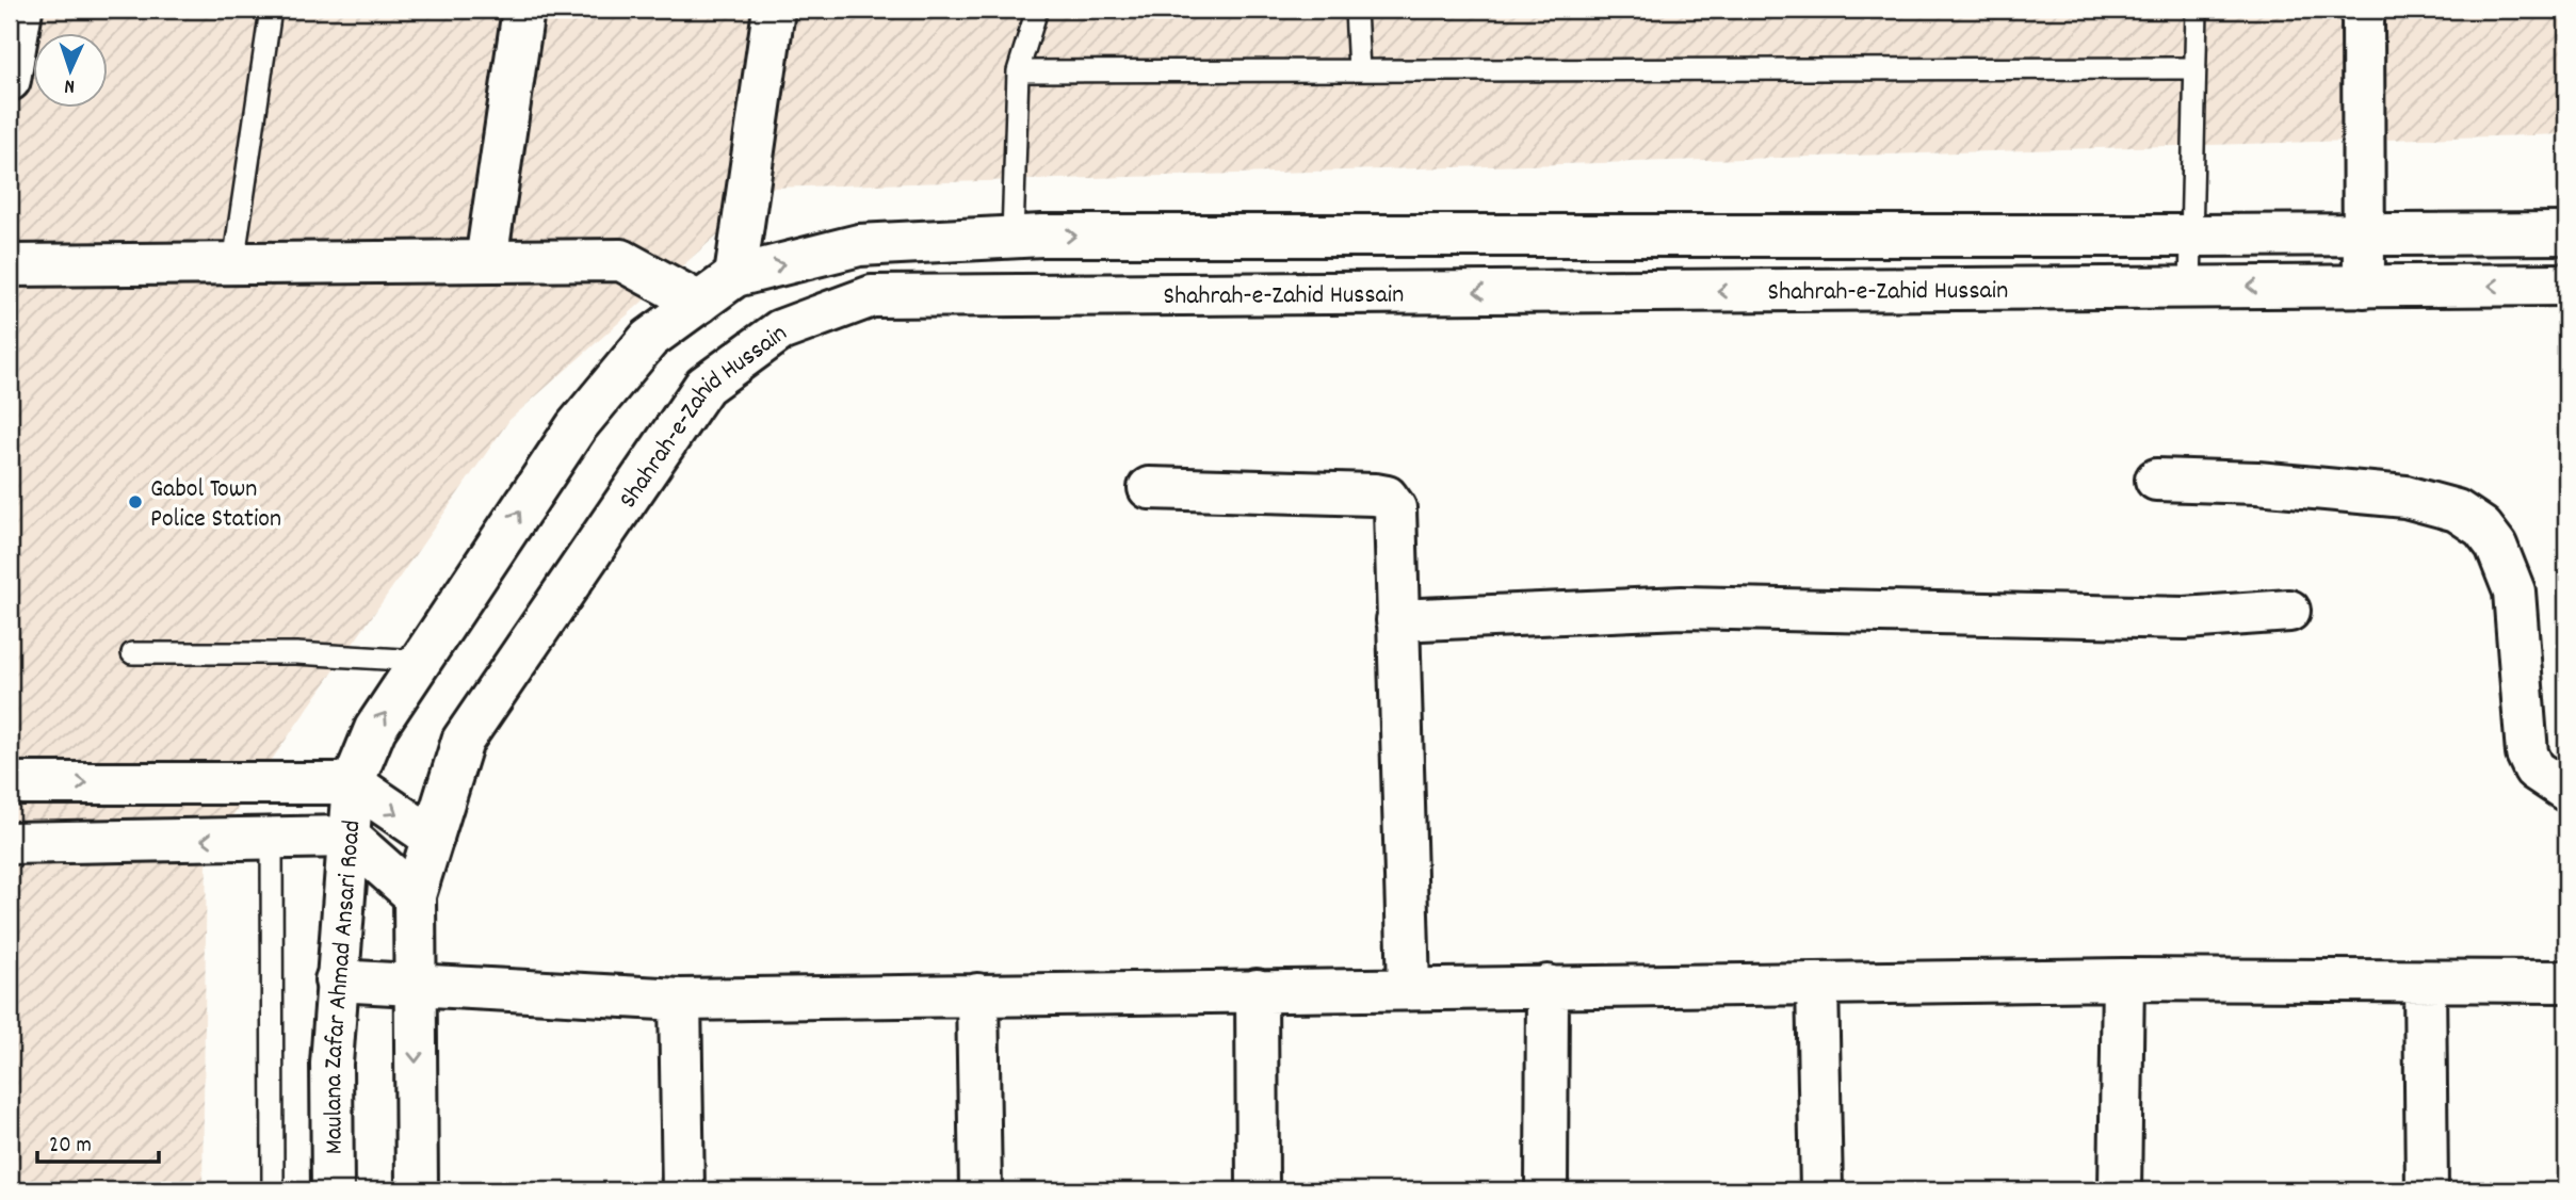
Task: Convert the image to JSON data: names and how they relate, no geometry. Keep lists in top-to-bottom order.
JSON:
{
  "streets": {
    "street": ["Shahrah-e-Zahid Hussain", "Maulana Zafar Ahmad Ansari Road"]
  },
  "crossings": [
    ["Shahrah-e-Zahid Hussain", "Maulana Zafar Ahmad Ansari Road"]
  ],
  "places": ["Gabol Town Police Station"],
  "scale_bar": "20 m",
  "north": "bottom"
}
